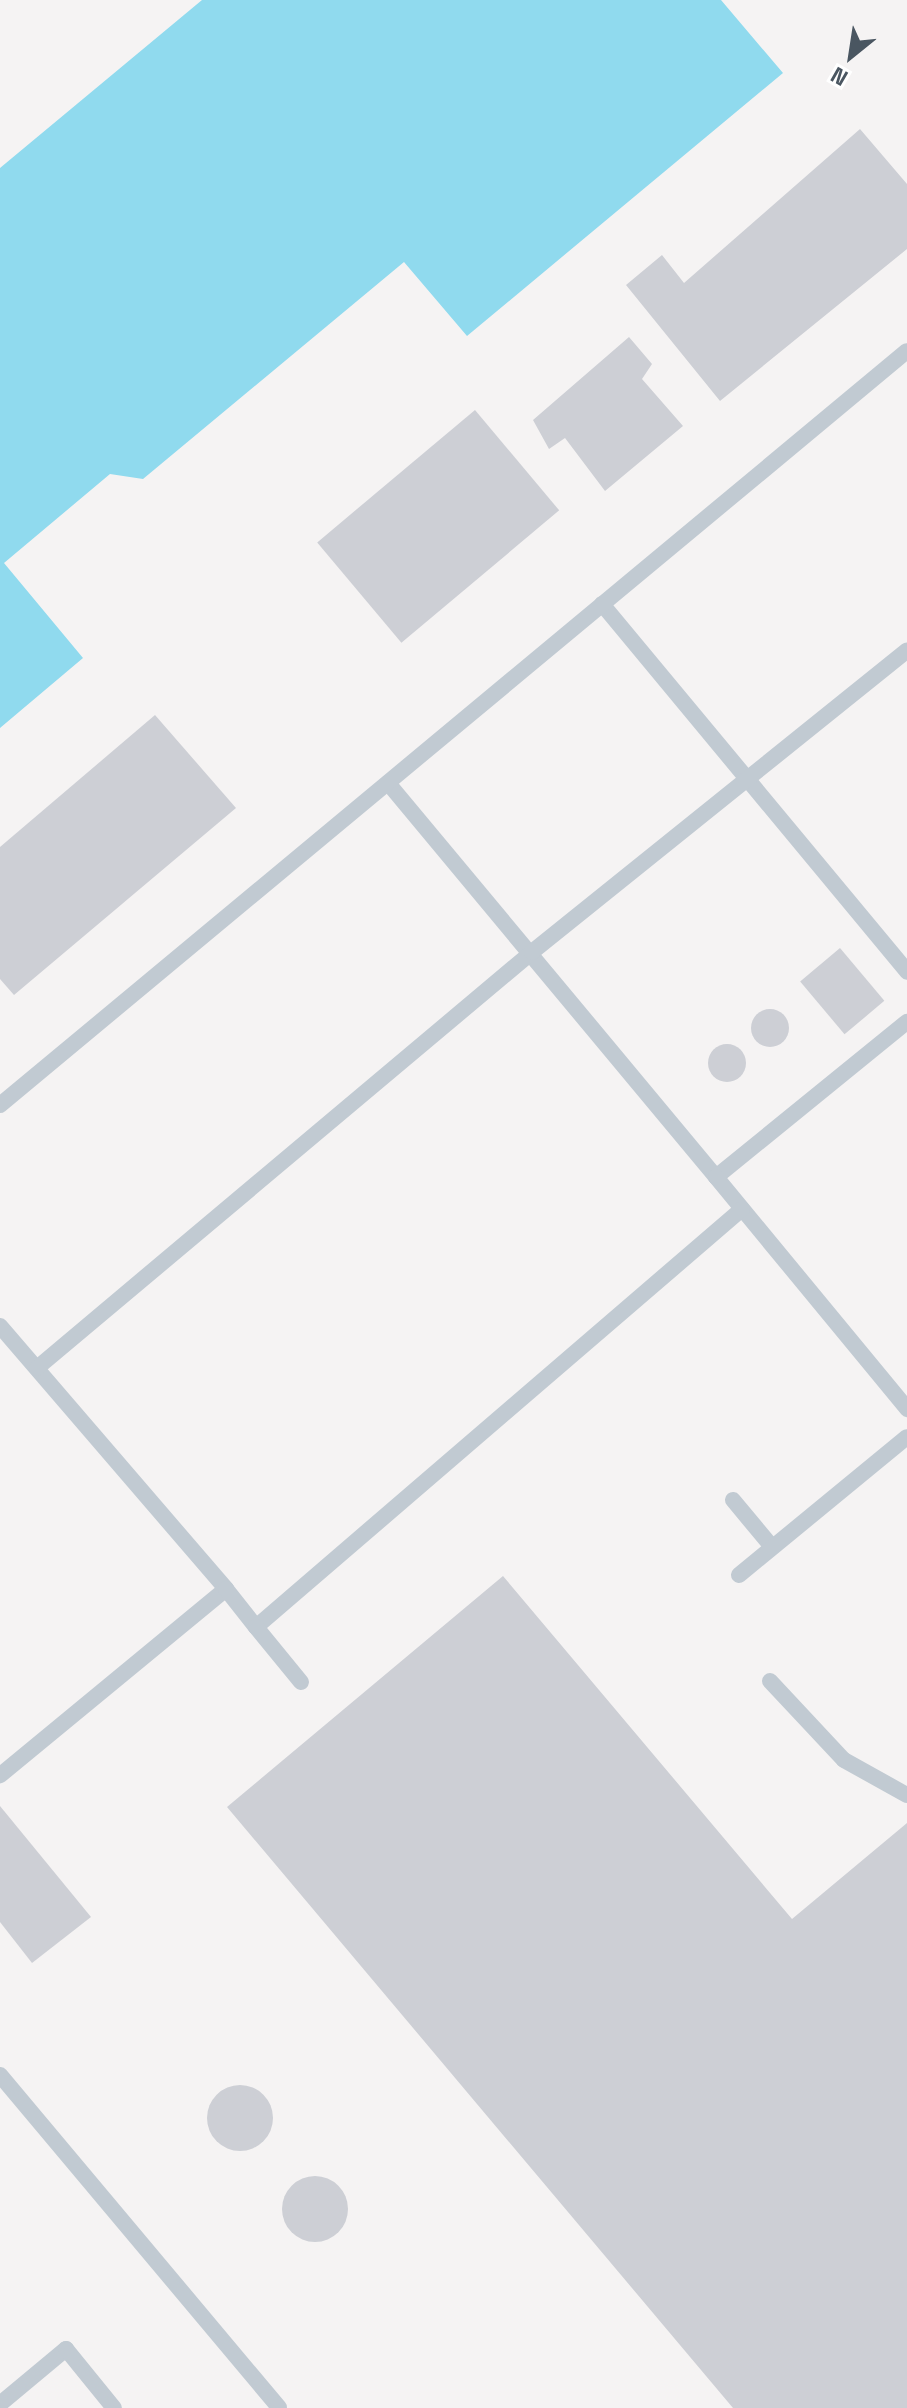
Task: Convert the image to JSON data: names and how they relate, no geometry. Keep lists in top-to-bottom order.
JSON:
{
  "north": "bottom left"
}
